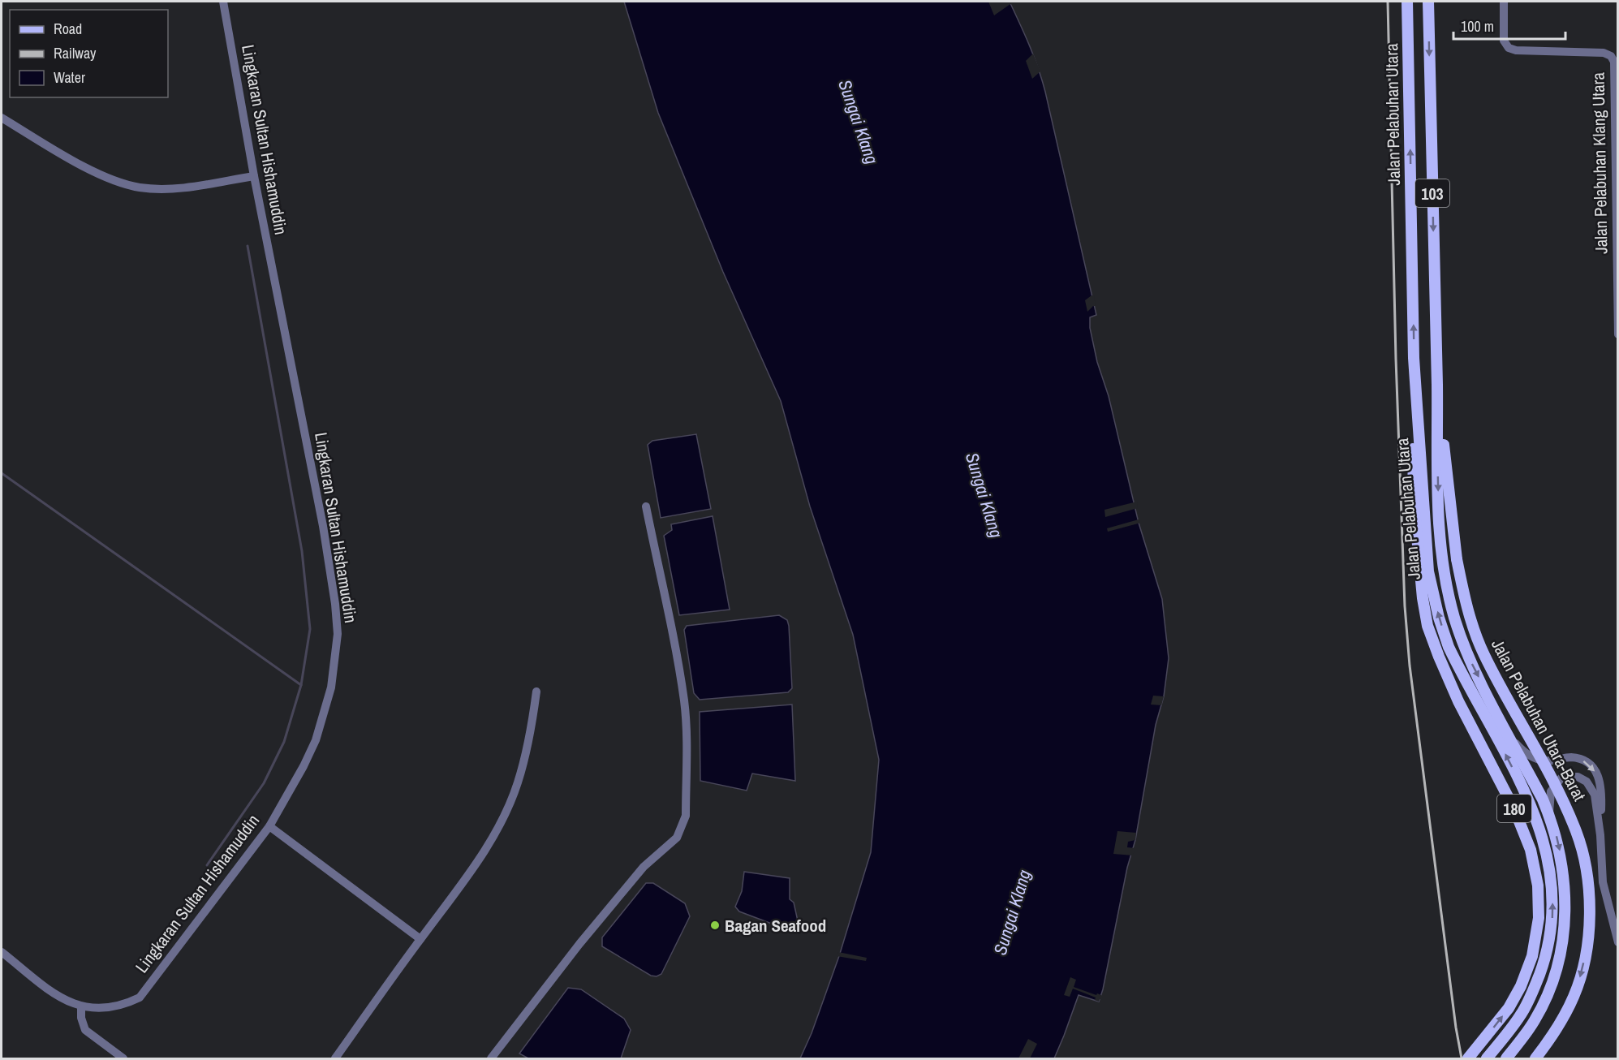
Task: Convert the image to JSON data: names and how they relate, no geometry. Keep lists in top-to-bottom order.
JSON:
{
  "streets": {
    "main road": [
      "Jalan Pelabuhan Utara",
      "103",
      "Jalan Pelabuhan Utara-Barat",
      "180"
    ],
    "street": ["Lingkaran Sultan Hishamuddin", "Jalan Pelabuhan Klang Utara"]
  },
  "crossings": [
    ["Jalan Pelabuhan Utara", "Jalan Pelabuhan Utara-Barat"],
    ["Jalan Pelabuhan Utara", "180"]
  ],
  "water": ["Sungai Klang"],
  "places": ["Bagan Seafood"],
  "legend": ["Road", "Railway", "Water"],
  "scale_bar": "100 m"
}
